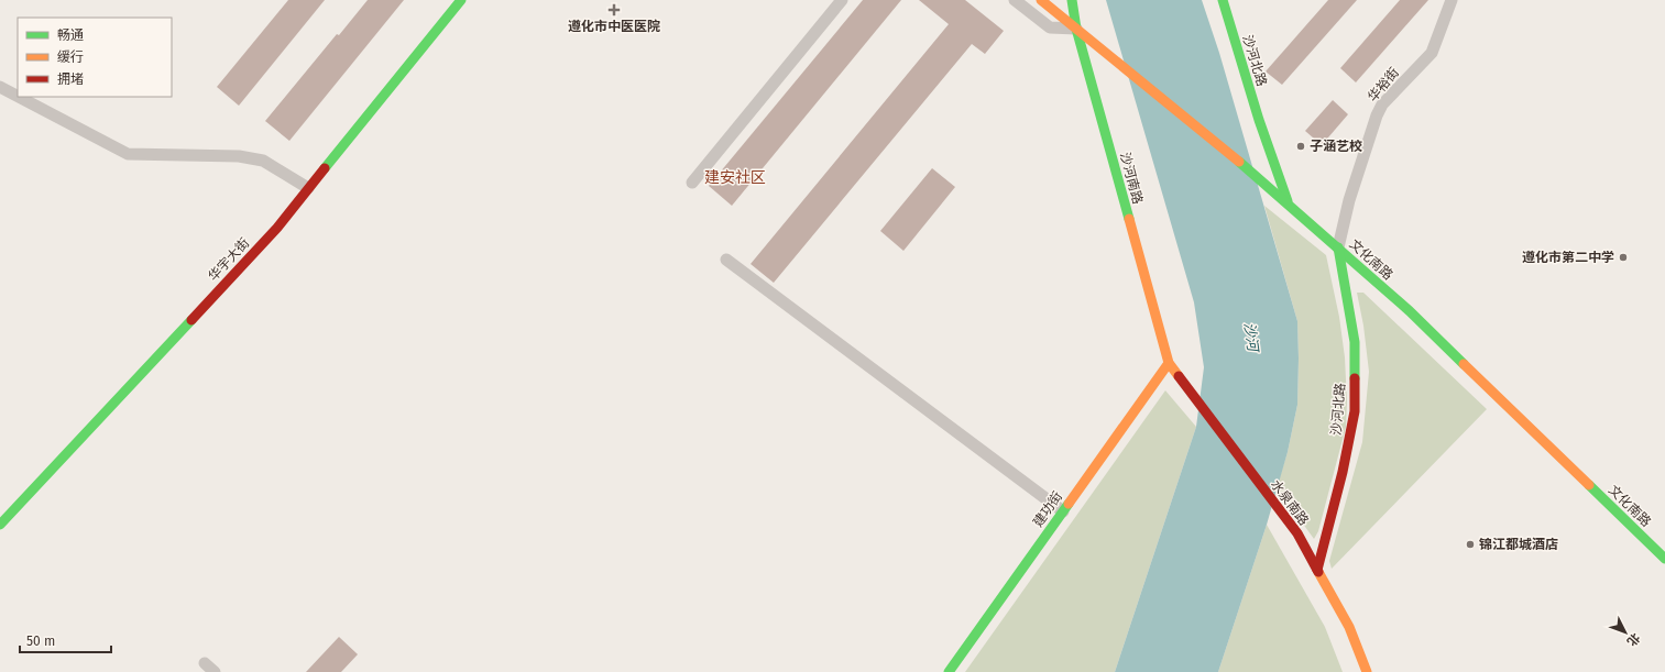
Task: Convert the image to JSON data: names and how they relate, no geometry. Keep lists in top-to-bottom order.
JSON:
{
  "streets": {
    "street": [
      "沙河北路",
      "华裕街",
      "沙河南路",
      "华宇大街",
      "文化南路",
      "水泉南路",
      "建功街"
    ]
  },
  "crossings": [
    ["沙河北路", "华裕街"],
    ["沙河北路", "文化南路"],
    ["沙河北路", "水泉南路"],
    ["华裕街", "文化南路"],
    ["沙河南路", "文化南路"],
    ["沙河南路", "水泉南路"],
    ["沙河南路", "建功街"],
    ["水泉南路", "建功街"]
  ],
  "districts": ["建安社区"],
  "water": ["沙河"],
  "places": {
    "health": ["遵化市中医医院"],
    "other": ["子涵艺校", "遵化市第二中学", "锦江都城酒店"]
  },
  "legend": ["畅通", "缓行", "拥堵"],
  "scale_bar": "50 m",
  "north": "bottom right"
}
